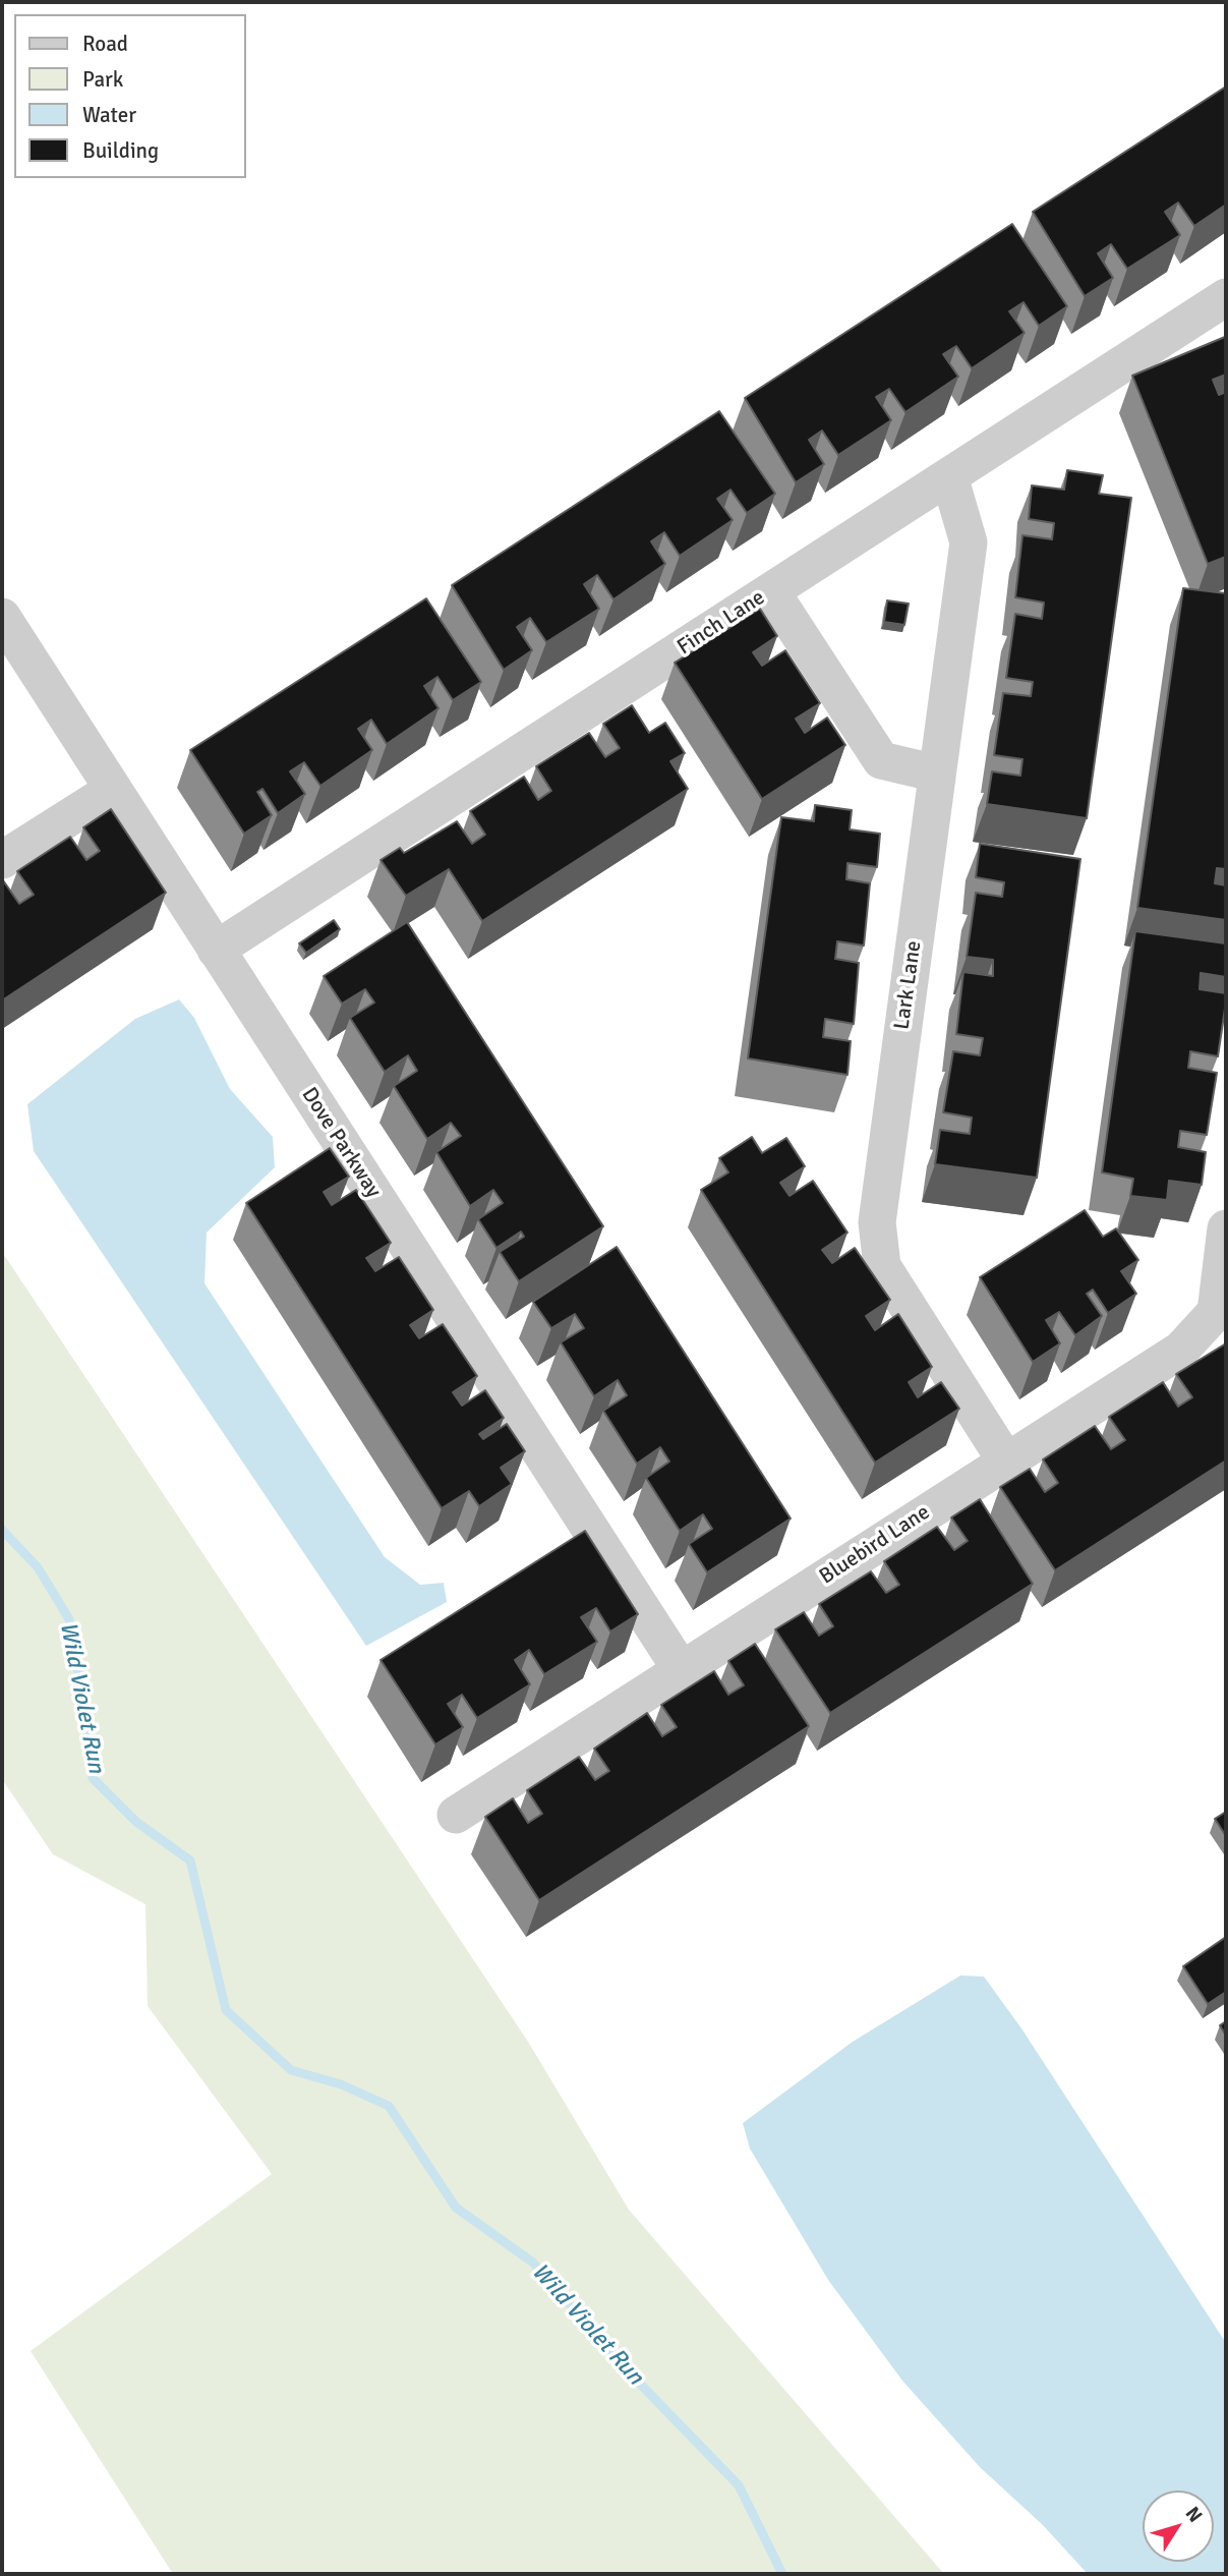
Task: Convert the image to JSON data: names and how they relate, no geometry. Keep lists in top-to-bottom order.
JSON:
{
  "streets": {
    "street": [
      "Finch Lane",
      "Lark Lane",
      "Dove Parkway",
      "Bluebird Lane"
    ]
  },
  "crossings": [
    ["Finch Lane", "Lark Lane"],
    ["Finch Lane", "Dove Parkway"],
    ["Lark Lane", "Bluebird Lane"],
    ["Dove Parkway", "Bluebird Lane"]
  ],
  "water": ["Wild Violet Run"],
  "legend": [
    "Road",
    "Park",
    "Water",
    "Building"
  ],
  "north": "top right"
}
